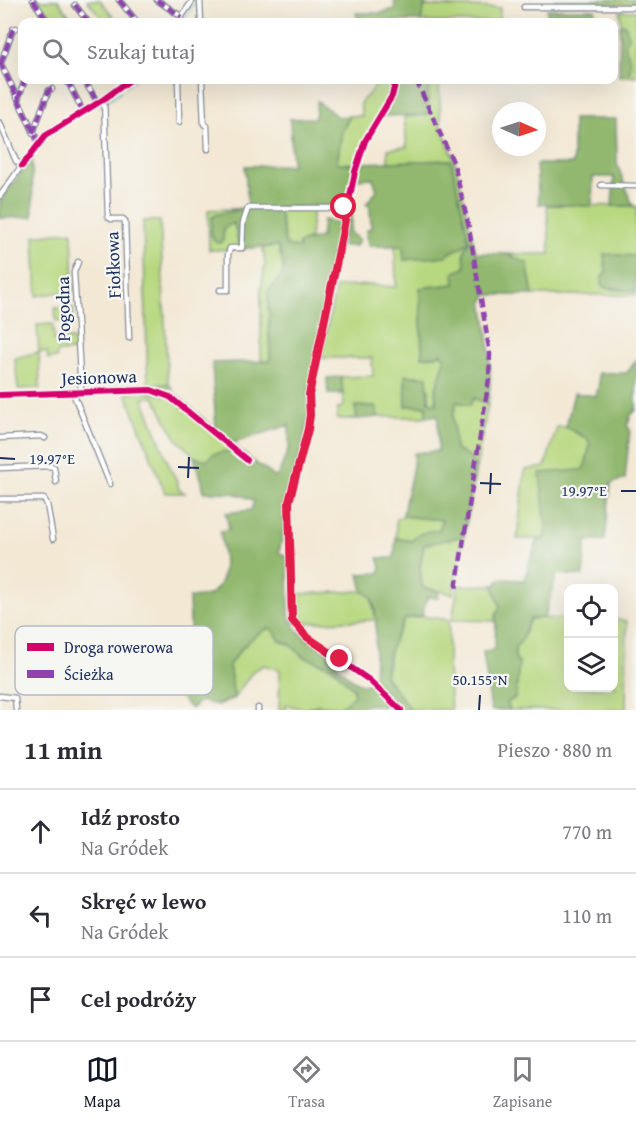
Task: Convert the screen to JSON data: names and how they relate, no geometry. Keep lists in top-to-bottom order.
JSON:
{
  "streets": {
    "street": ["Fiołkowa", "Pogodna", "Jesionowa"]
  },
  "crossings": [
    ["Pogodna", "Jesionowa"]
  ],
  "legend": ["Droga rowerowa", "Ścieżka"],
  "north": "right",
  "page": {
    "search": "Szukaj tutaj",
    "heading": ["11 min", "Pieszo · 880 m"],
    "list": [
      ["Idź prosto", "Na Gródek", "770 m"],
      ["Skręć w lewo", "Na Gródek", "110 m"],
      "Cel podróży"
    ],
    "nav": ["Mapa", "Trasa", "Zapisane"]
  },
  "coordinates": ["19.97°E", "50.155°N"]
}
